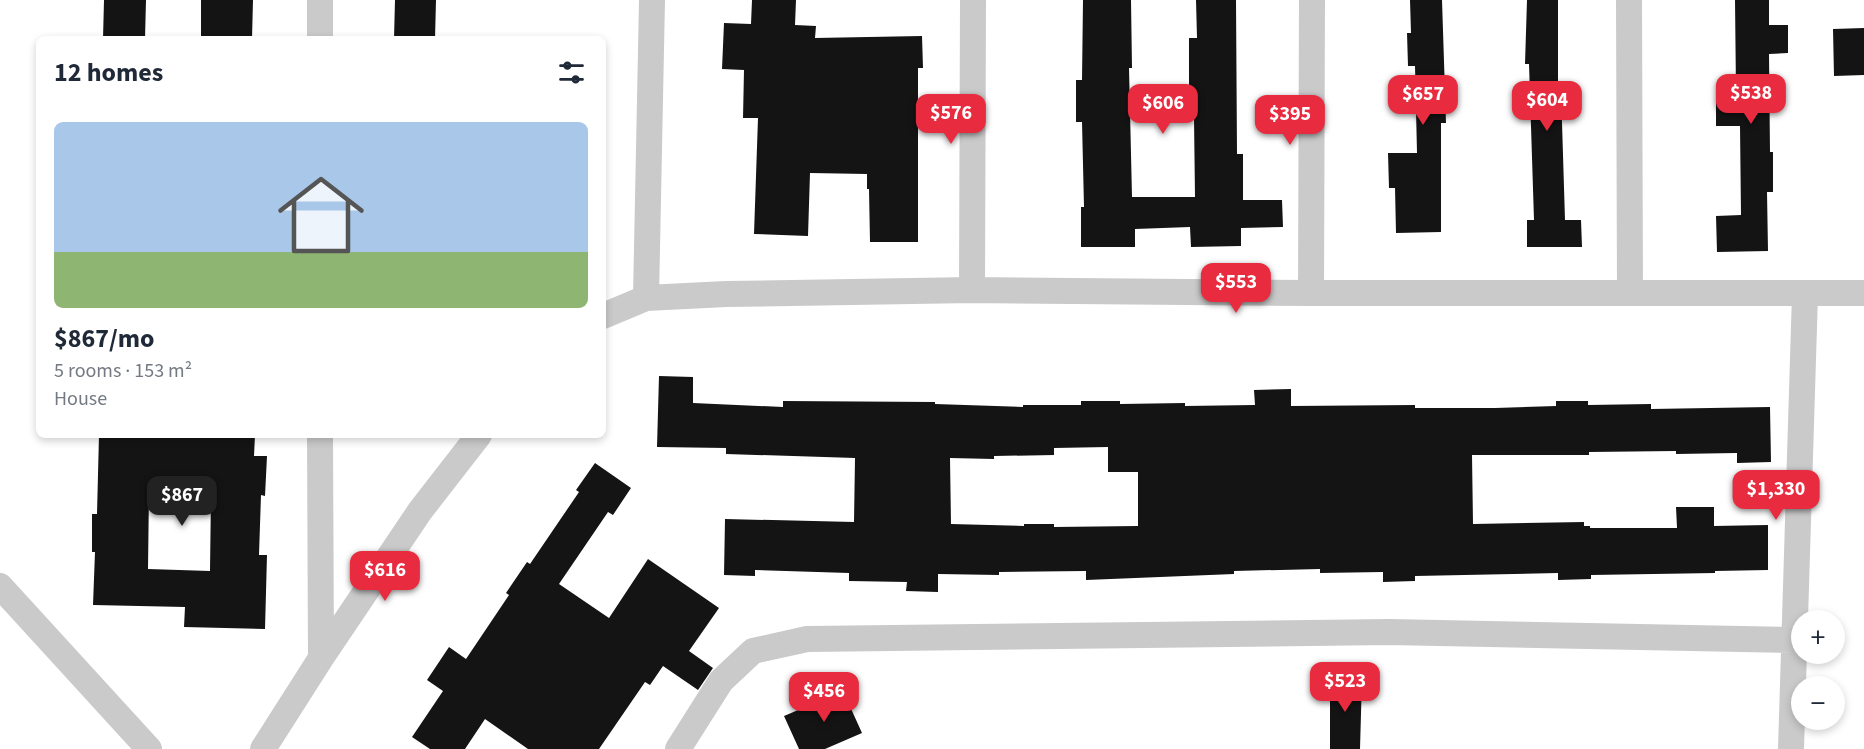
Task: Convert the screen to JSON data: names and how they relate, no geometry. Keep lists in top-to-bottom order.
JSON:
{
  "page": {
    "heading": "12 homes",
    "price": [
      "$538",
      "$657",
      "$604",
      "$606",
      "$576",
      "$395",
      "$553",
      "$1,330",
      "$867",
      "$616",
      "$523",
      "$456"
    ],
    "list": [
      {
        "name": "$867/mo",
        "note": "5 rooms · 153 m² · House"
      }
    ],
    "map_buttons": ["+", "−"]
  }
}
